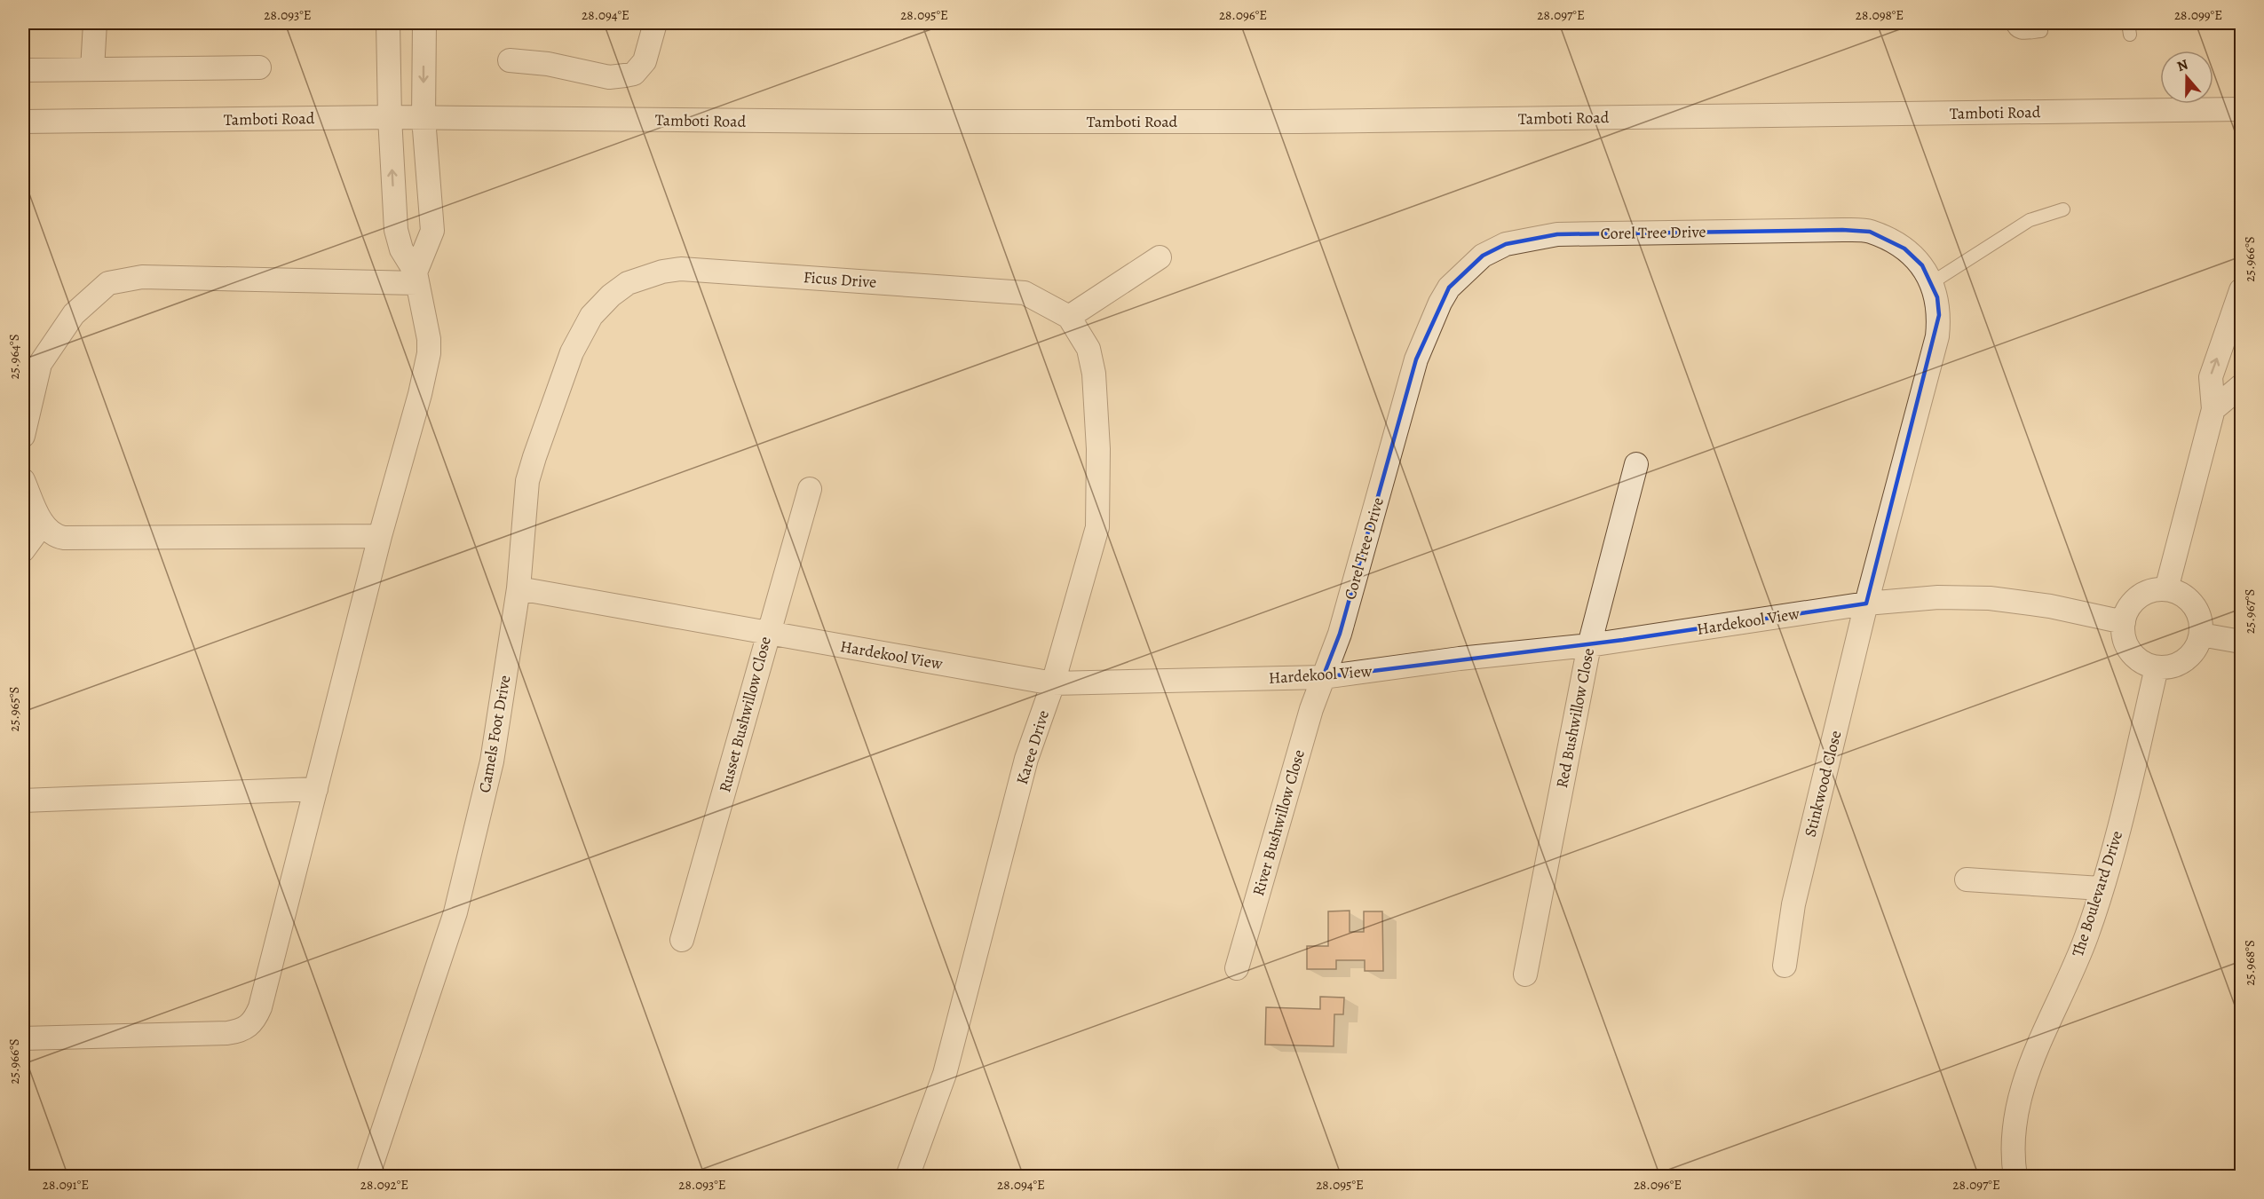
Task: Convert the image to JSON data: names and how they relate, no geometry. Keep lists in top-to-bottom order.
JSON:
{
  "streets": {
    "street": [
      "Tamboti Road",
      "Corel Tree Drive",
      "Ficus Drive",
      "Hardekool View",
      "Russet Bushwillow Close",
      "Red Bushwillow Close",
      "Camels Foot Drive",
      "Karee Drive",
      "Stinkwood Close",
      "River Bushwillow Close",
      "The Boulevard Drive"
    ]
  },
  "crossings": [
    ["Corel Tree Drive", "Hardekool View"],
    ["Corel Tree Drive", "Stinkwood Close"],
    ["Corel Tree Drive", "River Bushwillow Close"],
    ["Ficus Drive", "Camels Foot Drive"],
    ["Ficus Drive", "Karee Drive"],
    ["Hardekool View", "Russet Bushwillow Close"],
    ["Hardekool View", "Red Bushwillow Close"],
    ["Hardekool View", "Camels Foot Drive"],
    ["Hardekool View", "Karee Drive"],
    ["Hardekool View", "Stinkwood Close"],
    ["Hardekool View", "River Bushwillow Close"],
    ["Hardekool View", "The Boulevard Drive"]
  ],
  "north": "top",
  "coordinates": [
    "28.093°E",
    "28.094°E",
    "28.095°E",
    "28.096°E",
    "28.097°E",
    "28.098°E",
    "28.099°E",
    "25.966°S",
    "25.964°S",
    "25.967°S",
    "25.965°S",
    "25.968°S",
    "28.091°E",
    "28.092°E"
  ]
}
